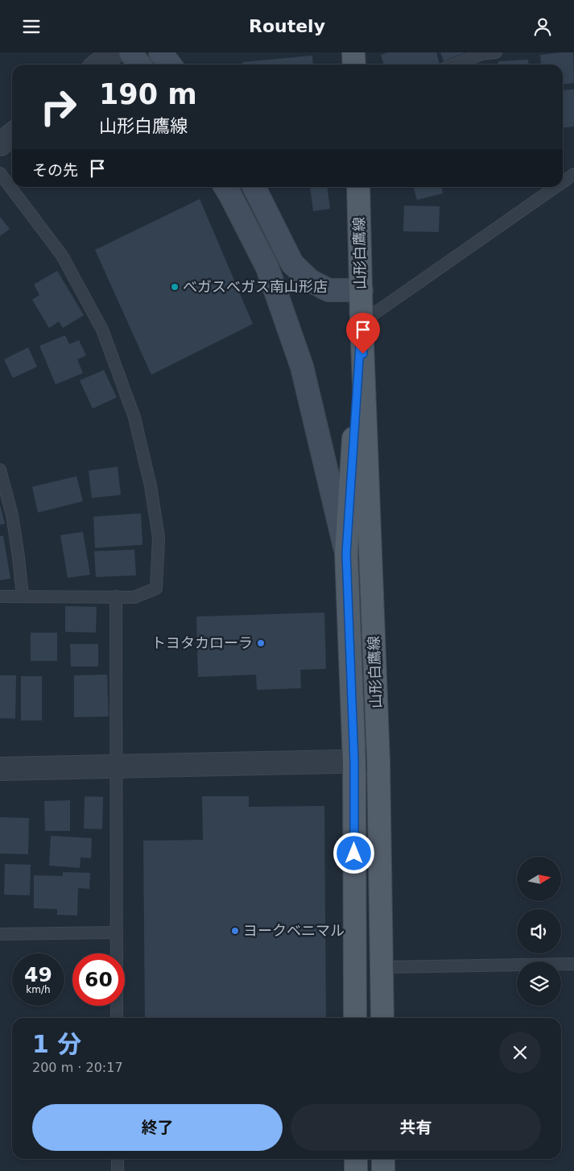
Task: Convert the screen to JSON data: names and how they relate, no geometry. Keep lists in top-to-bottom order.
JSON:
{
  "streets": {
    "main road": ["山形白鷹線"]
  },
  "places": ["べガスべガス南山形店", "トヨタカローラ", "ヨークベニマル"],
  "north": "right",
  "page": {
    "header": "Routely",
    "turn": ["190 m", "山形白鷹線"],
    "then": "その先",
    "speed": "49 km/h",
    "limit": "60",
    "heading": ["1 分", "200 m · 20:17"],
    "buttons": ["終了", "共有"]
  }
}
